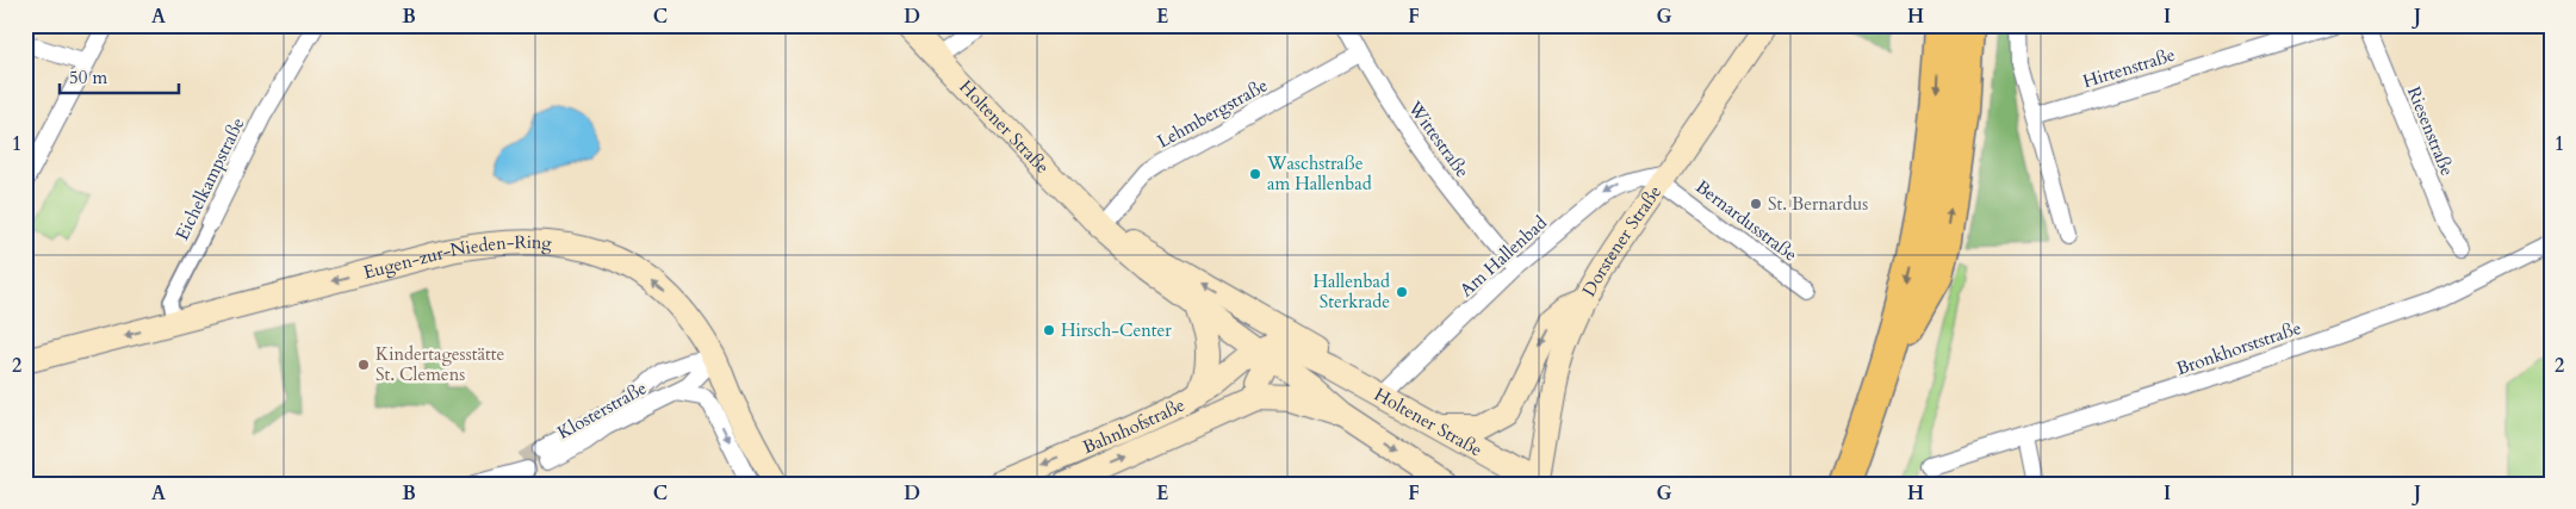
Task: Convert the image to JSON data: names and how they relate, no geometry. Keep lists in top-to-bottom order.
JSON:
{
  "streets": {
    "main road": [
      "Holtener Straße",
      "Dorstener Straße",
      "Eugen-zur-Nieden-Ring",
      "Bahnhofstraße"
    ],
    "street": [
      "Hirtenstraße",
      "Lehmbergstraße",
      "Riesenstraße",
      "Wittestraße",
      "Eichelkampstraße",
      "Bernardusstraße",
      "Am Hallenbad",
      "Bronkhorststraße",
      "Klosterstraße"
    ]
  },
  "crossings": [
    ["Lehmbergstraße", "Holtener Straße"],
    ["Lehmbergstraße", "Wittestraße"],
    ["Holtener Straße", "Dorstener Straße"],
    ["Holtener Straße", "Am Hallenbad"],
    ["Holtener Straße", "Bahnhofstraße"],
    ["Wittestraße", "Am Hallenbad"],
    ["Eichelkampstraße", "Eugen-zur-Nieden-Ring"],
    ["Bernardusstraße", "Dorstener Straße"],
    ["Bernardusstraße", "Am Hallenbad"],
    ["Dorstener Straße", "Am Hallenbad"],
    ["Eugen-zur-Nieden-Ring", "Klosterstraße"]
  ],
  "one_way": ["Am Hallenbad", "Eugen-zur-Nieden-Ring"],
  "places": [
    "Waschstraße am Hallenbad",
    "St. Bernardus",
    "Hallenbad Sterkrade",
    "Hirsch-Center",
    "Kindertagesstätte St. Clemens"
  ],
  "scale_bar": "50 m",
  "grid": {
    "columns": [
      "A",
      "B",
      "C",
      "D",
      "E",
      "F",
      "G",
      "H",
      "I",
      "J"
    ],
    "rows": ["1", "2"]
  }
}
